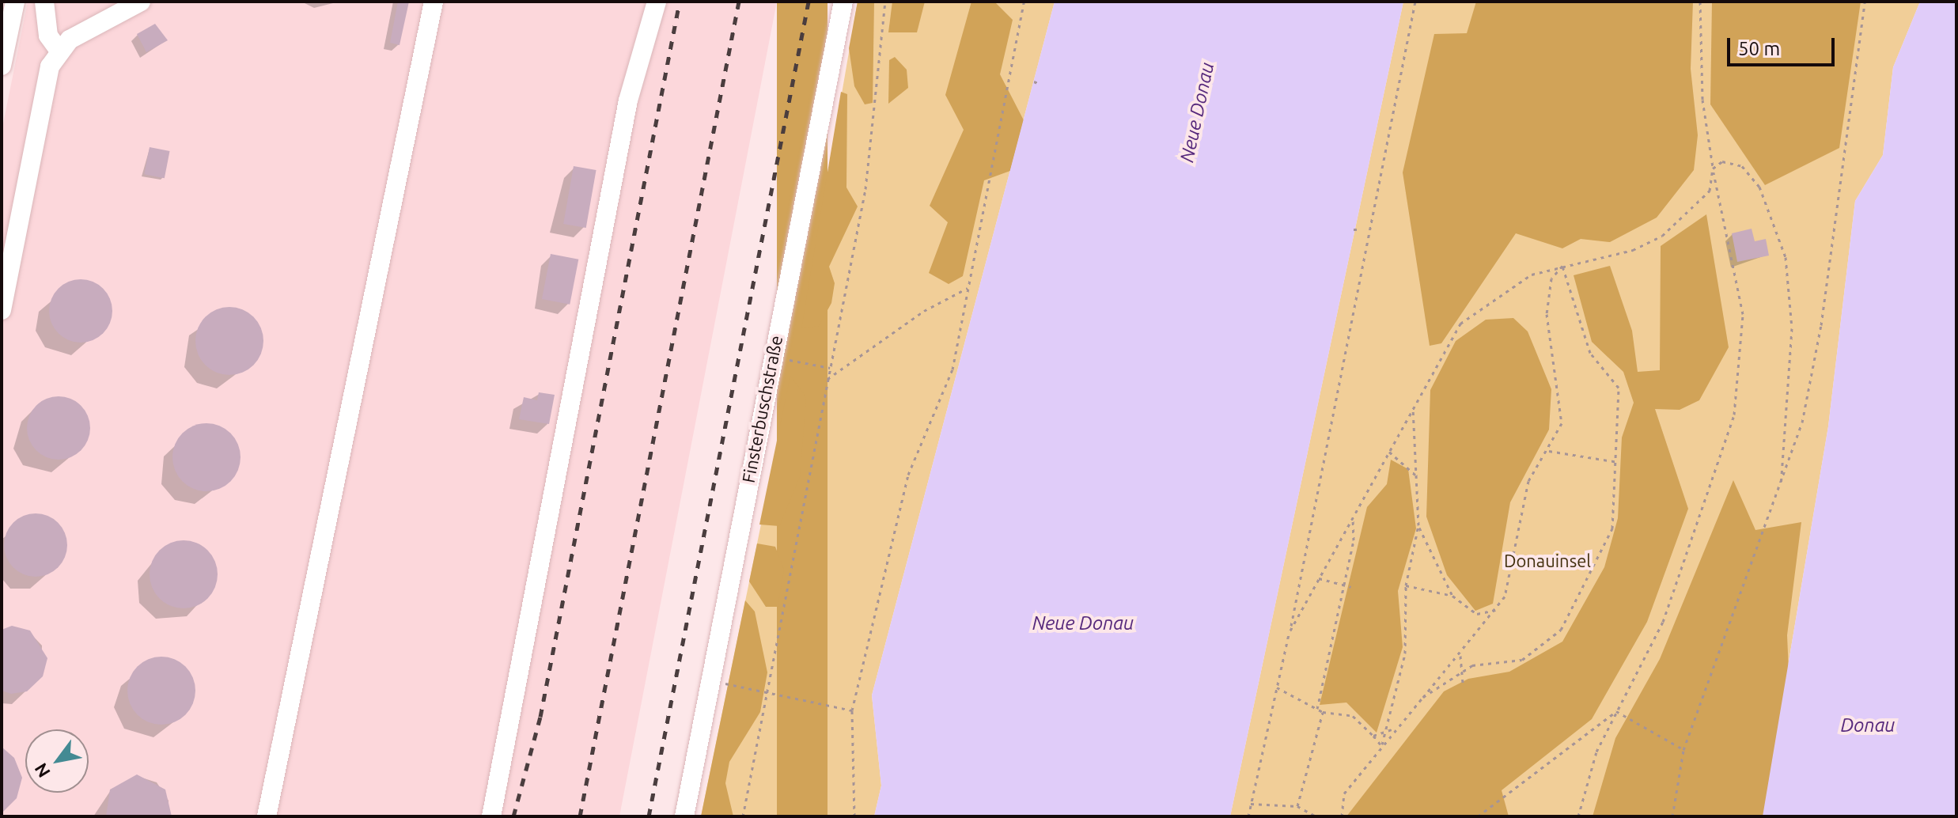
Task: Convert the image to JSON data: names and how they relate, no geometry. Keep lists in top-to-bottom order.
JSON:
{
  "streets": {
    "street": ["Finsterbuschstraße"]
  },
  "water": ["Neue Donau", "Donau"],
  "parks": ["Donauinsel"],
  "scale_bar": "50 m",
  "north": "bottom left"
}
